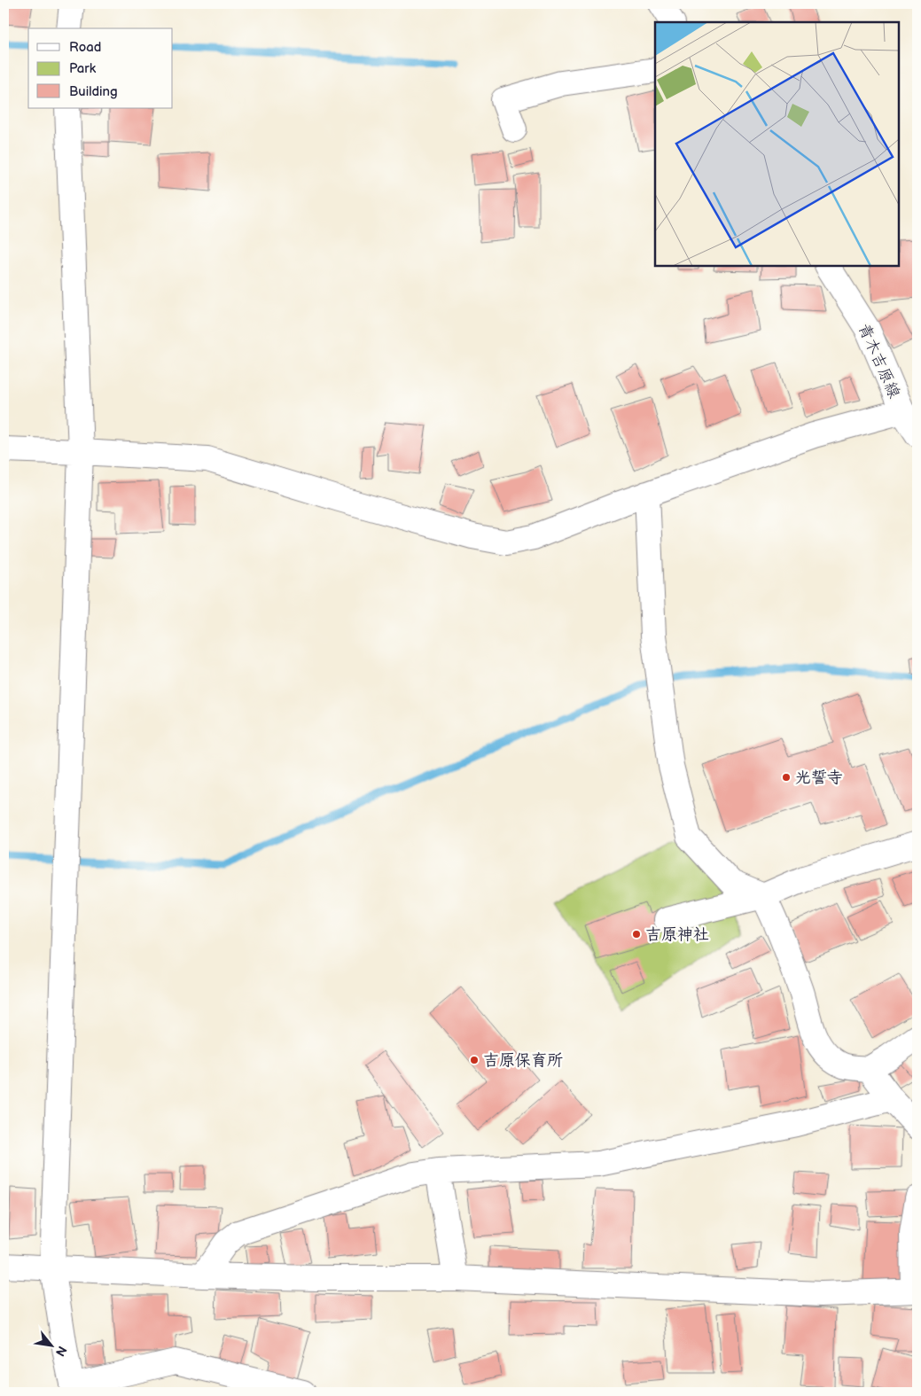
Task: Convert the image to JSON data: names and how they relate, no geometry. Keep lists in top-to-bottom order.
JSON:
{
  "streets": {
    "street": ["青木吉原線"]
  },
  "places": ["光誓寺", "吉原神社", "吉原保育所"],
  "legend": ["Road", "Park", "Building"],
  "north": "bottom right"
}
